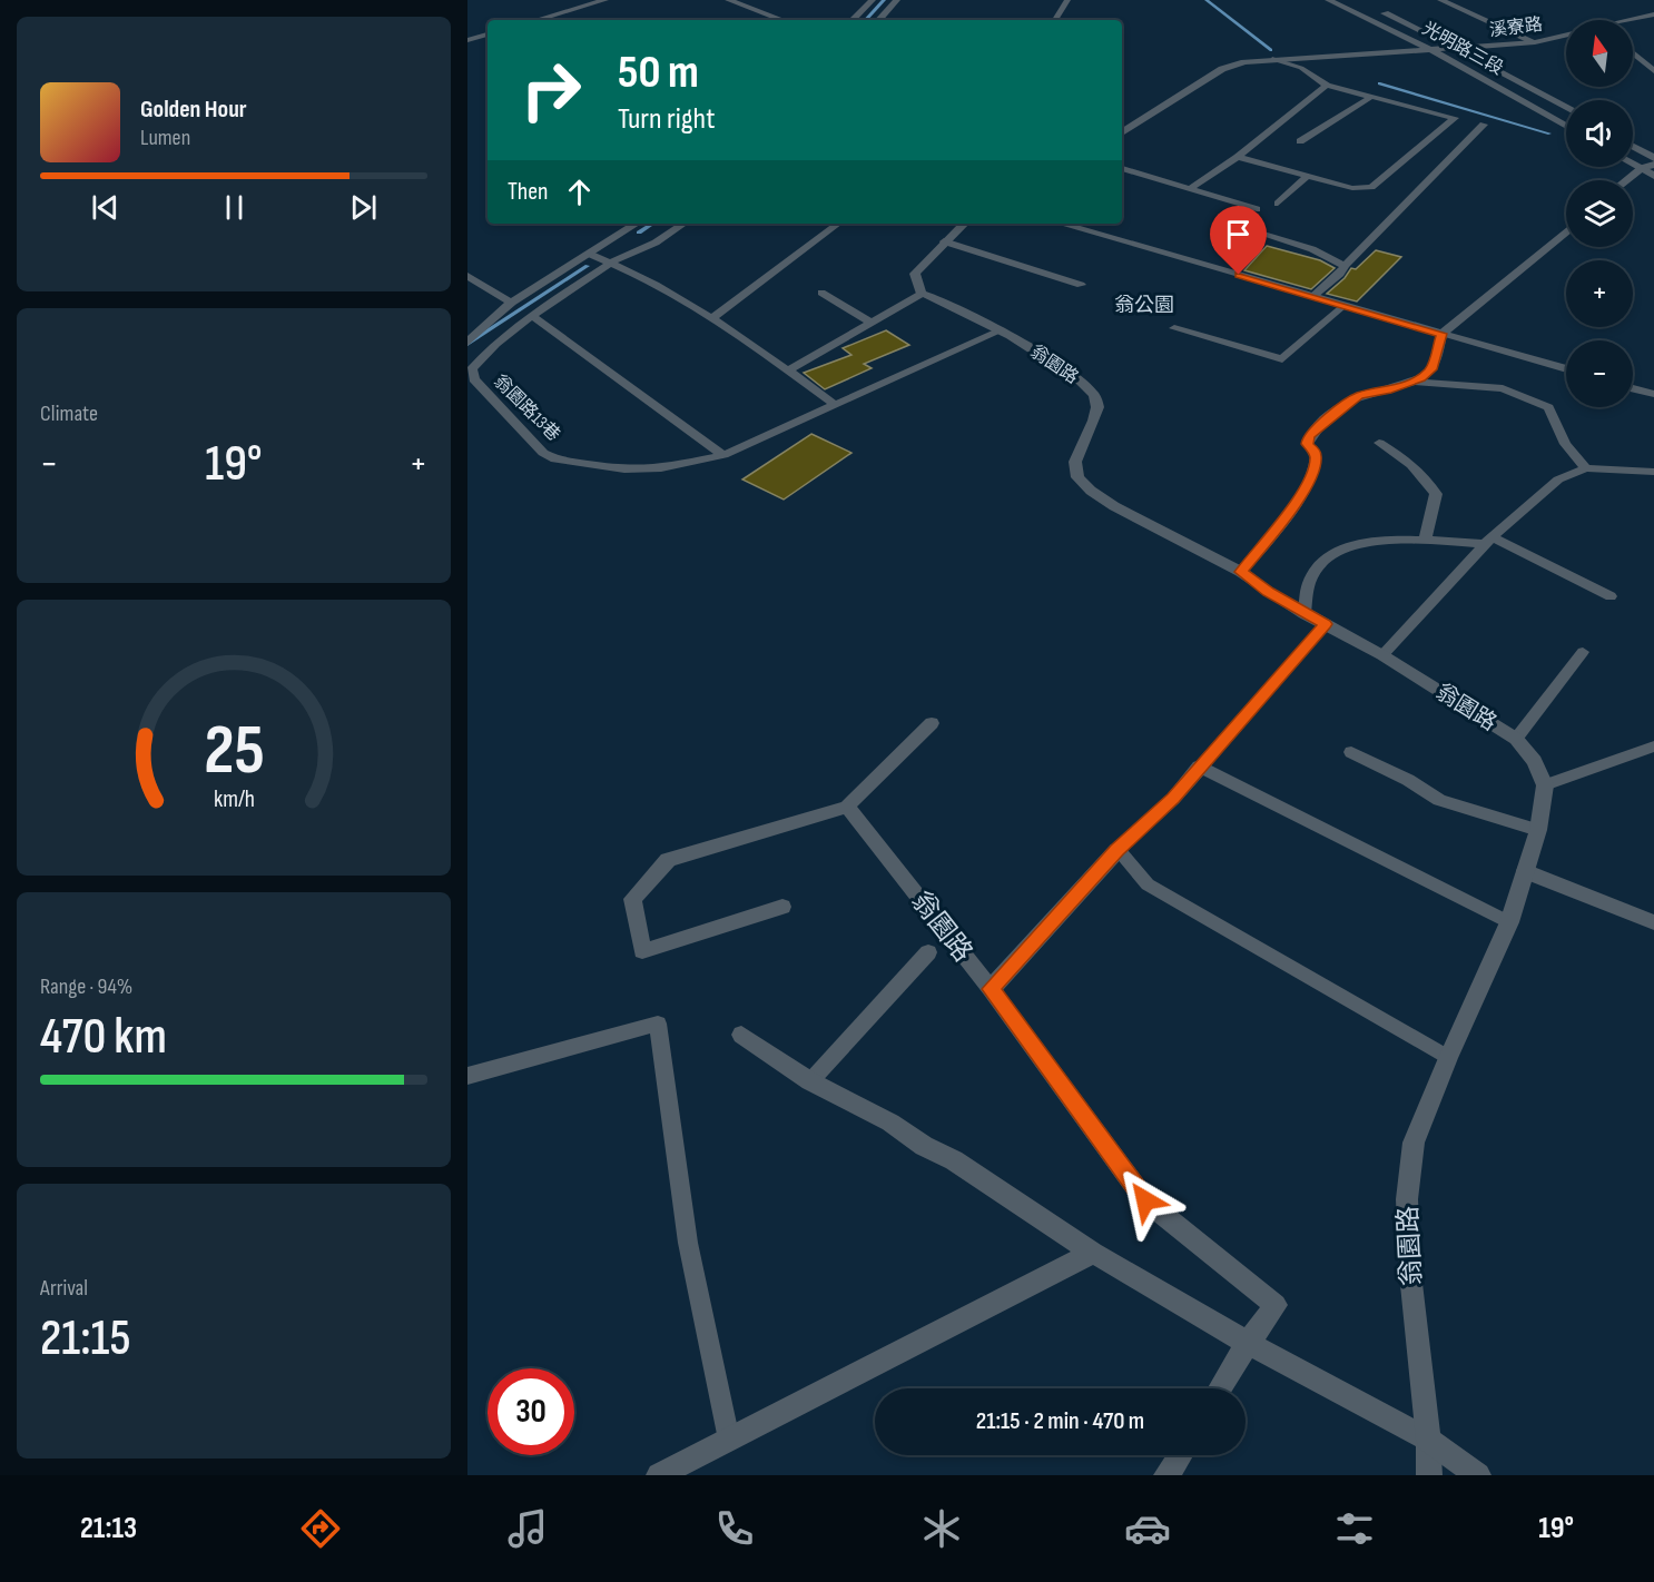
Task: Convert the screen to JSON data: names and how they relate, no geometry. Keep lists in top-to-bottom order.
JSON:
{
  "streets": {
    "street": ["溪寮路", "光明路三段", "翁園路"],
    "lane": ["翁園路13巷"]
  },
  "crossings": [
    ["溪寮路", "光明路三段"],
    ["翁園路", "翁園路13巷"]
  ],
  "districts": ["翁公園"],
  "north": "top",
  "page": {
    "map_buttons": ["+", "−"],
    "turn": ["50 m", "Turn right"],
    "song": ["Golden Hour", "Lumen"],
    "then": "Then",
    "tile": [
      "Climate",
      ["Range · 94%", "470 km"],
      ["Arrival", "21:15"]
    ],
    "heat": ["−", "19°", "+"],
    "limit": "30",
    "trip": "21:15 · 2 min · 470 m",
    "tabs": ["21:13", "19°"],
    "gauge": ["25", "km/h"]
  }
}
